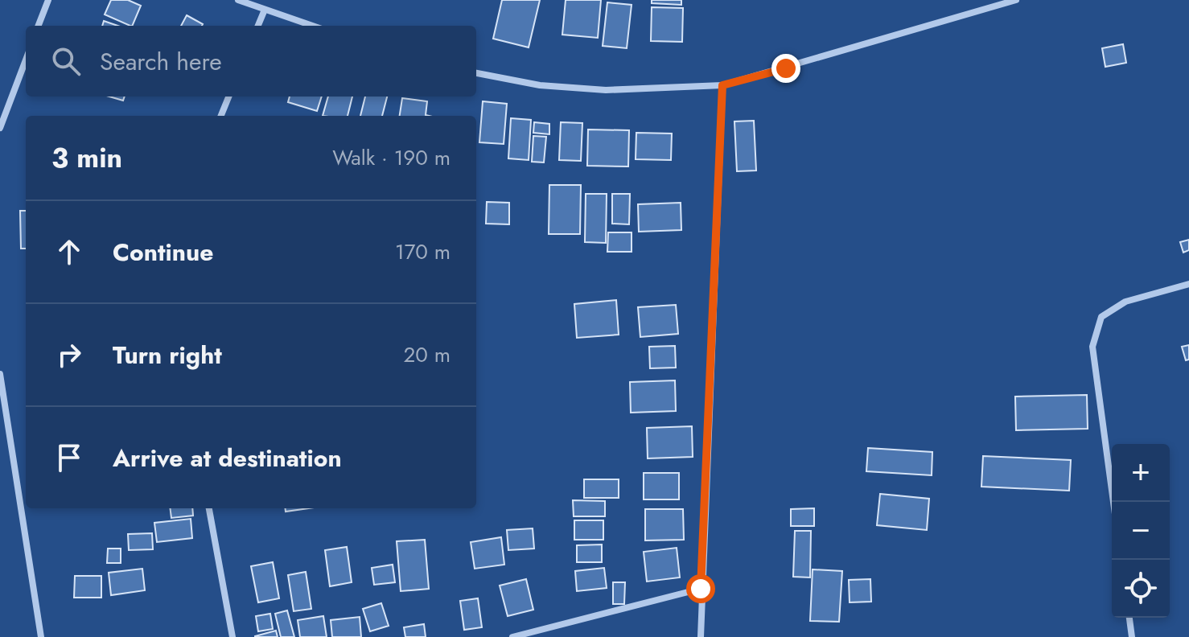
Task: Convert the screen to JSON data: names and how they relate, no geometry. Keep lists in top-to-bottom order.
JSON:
{
  "page": {
    "search": "Search here",
    "heading": ["3 min", "Walk · 190 m"],
    "list": [
      ["Continue", "170 m"],
      ["Turn right", "20 m"],
      "Arrive at destination"
    ],
    "map_buttons": ["+", "−"]
  }
}
